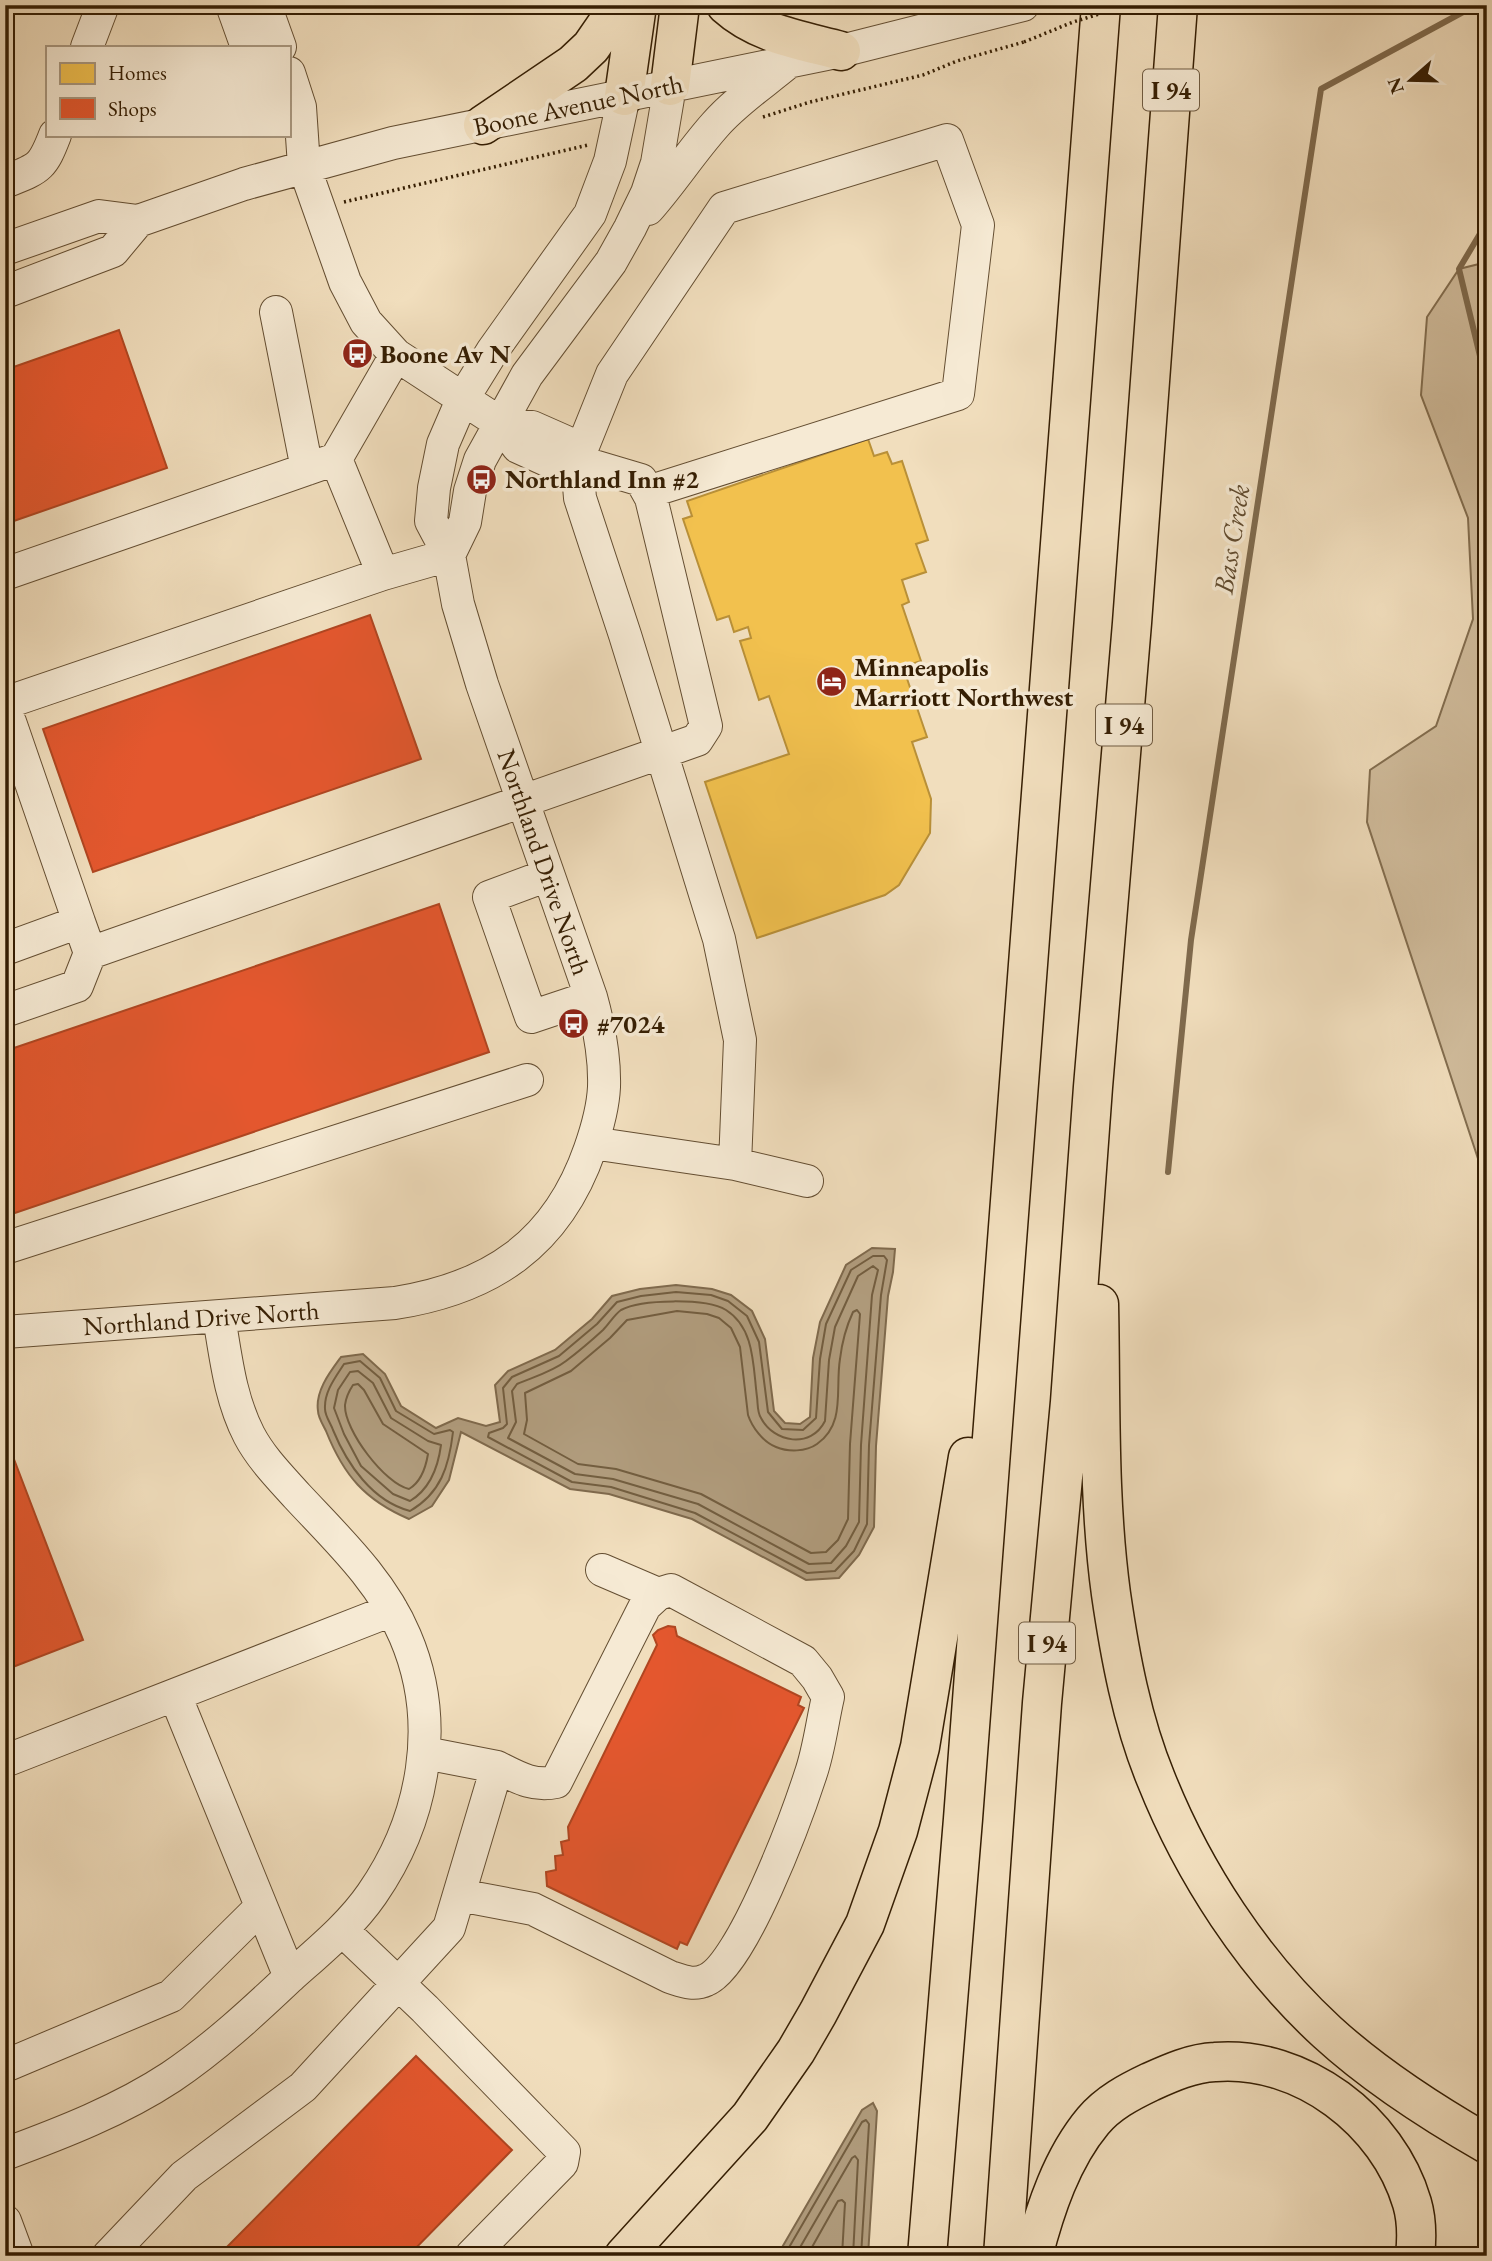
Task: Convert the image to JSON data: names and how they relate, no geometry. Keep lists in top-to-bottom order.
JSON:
{
  "streets": {
    "highway": ["I 94"],
    "street": ["Boone Avenue North", "Northland Drive North"]
  },
  "crossings": [
    ["Boone Avenue North", "Northland Drive North"]
  ],
  "water": ["Bass Creek"],
  "places": {
    "bus stop": ["Boone Av N", "Northland Inn #2", "#7024"],
    "hotel": ["Minneapolis Marriott Northwest"]
  },
  "legend": ["Homes", "Shops"],
  "north": "left"
}
